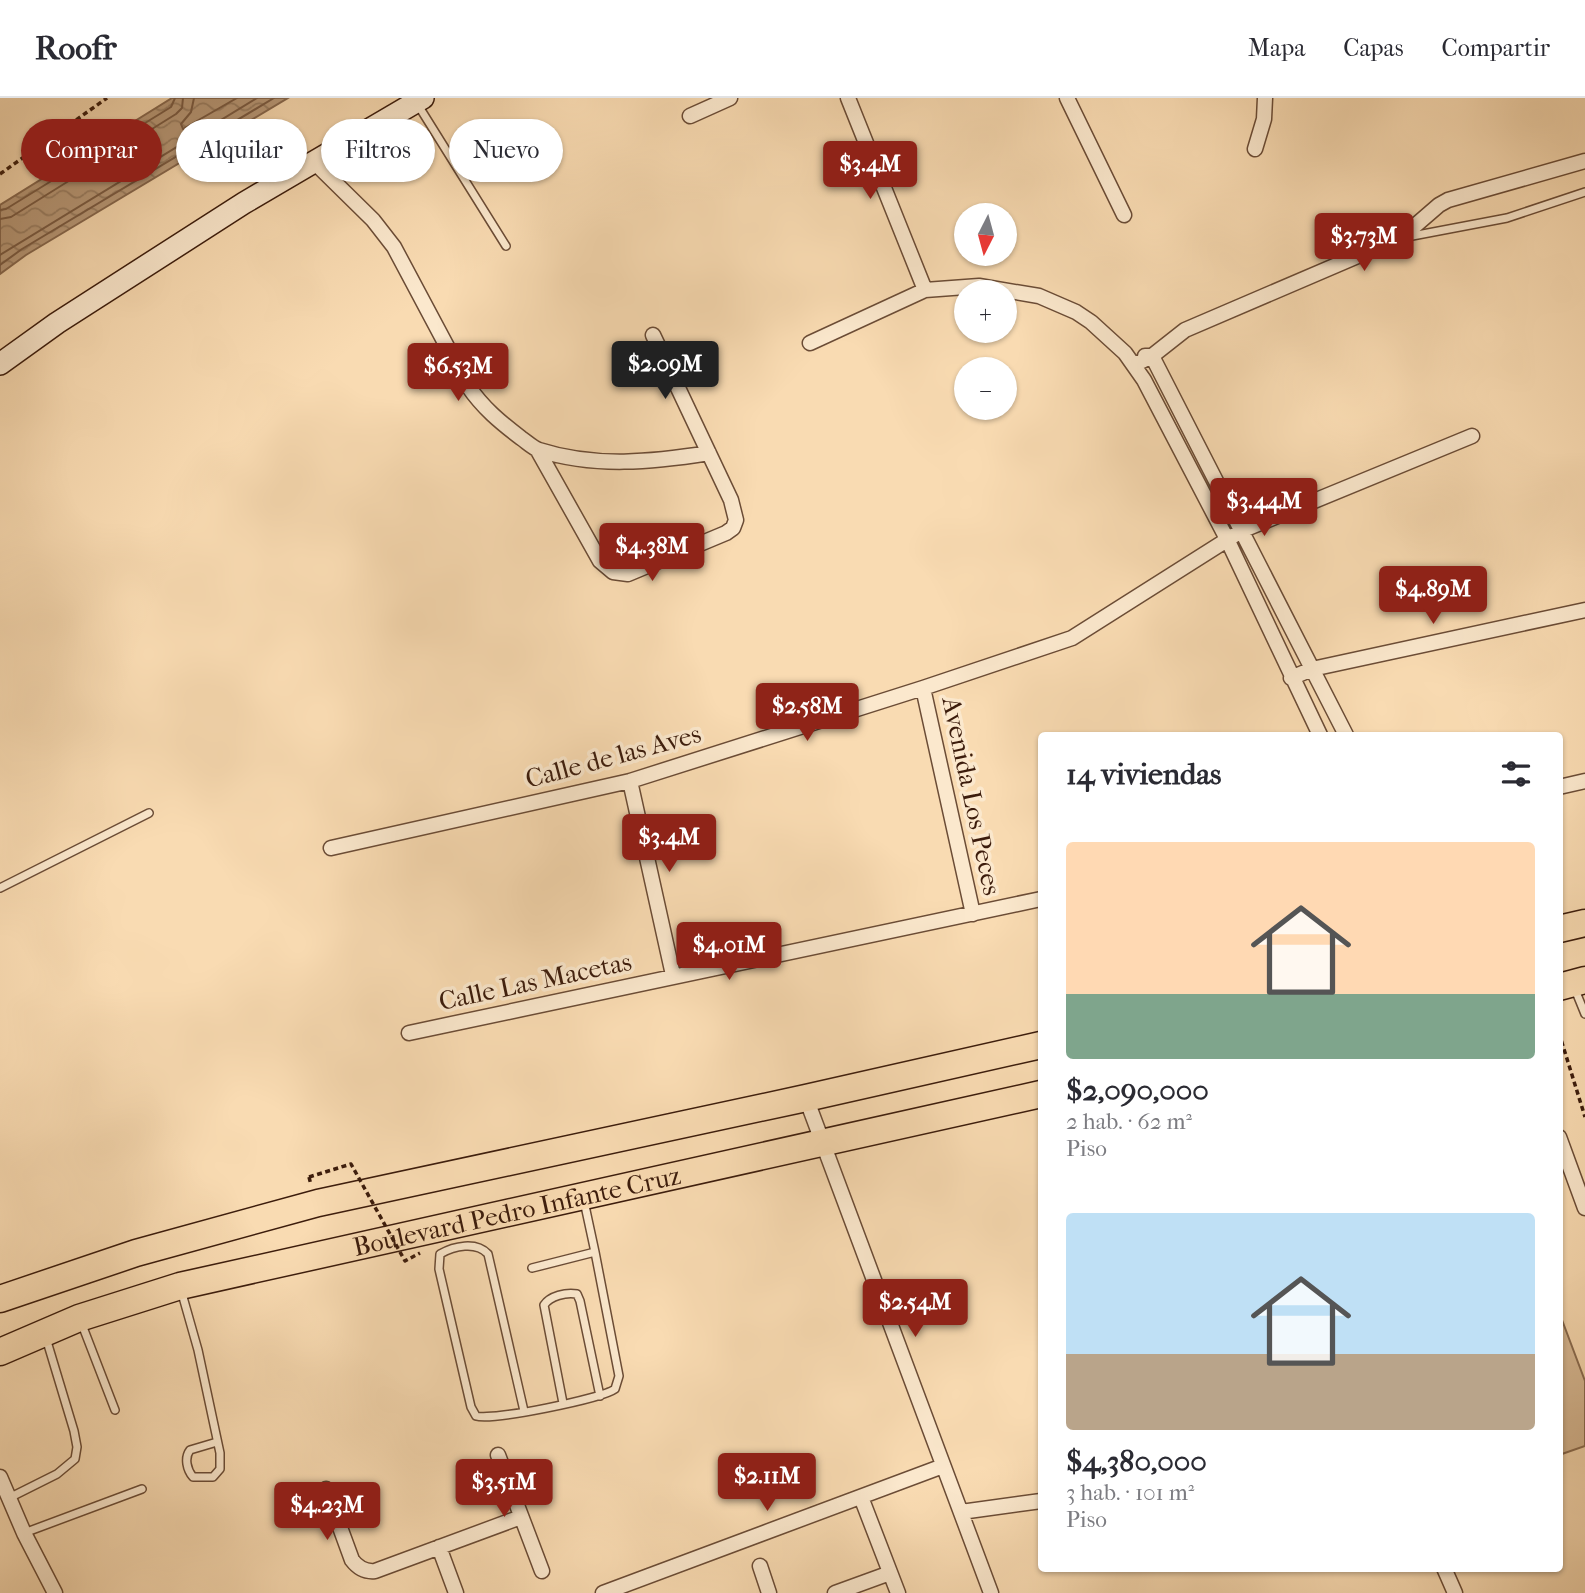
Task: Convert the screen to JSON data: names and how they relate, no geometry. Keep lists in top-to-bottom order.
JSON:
{
  "streets": {
    "highway": ["Boulevard Pedro Infante Cruz"],
    "street": ["Calle de las Aves", "Avenida Los Peces", "Calle Las Macetas"]
  },
  "crossings": [
    ["Calle de las Aves", "Avenida Los Peces"],
    ["Avenida Los Peces", "Calle Las Macetas"]
  ],
  "north": "bottom",
  "page": {
    "header": "Roofr",
    "nav": ["Mapa", "Capas", "Compartir"],
    "chip": [
      "Comprar",
      "Alquilar",
      "Filtros",
      "Nuevo"
    ],
    "price": [
      "$3.4M",
      "$3.73M",
      "$2.09M",
      "$6.53M",
      "$3.44M",
      "$4.38M",
      "$4.89M",
      "$2.58M",
      "$3.4M",
      "$4.01M",
      "$2.54M",
      "$2.11M",
      "$3.51M",
      "$4.23M"
    ],
    "map_buttons": ["+", "−"],
    "heading": "14 viviendas",
    "list": [
      {
        "name": "$2,090,000",
        "note": "2 hab. · 62 m² · Piso"
      },
      {
        "name": "$4,380,000",
        "note": "3 hab. · 101 m² · Piso"
      }
    ]
  }
}
